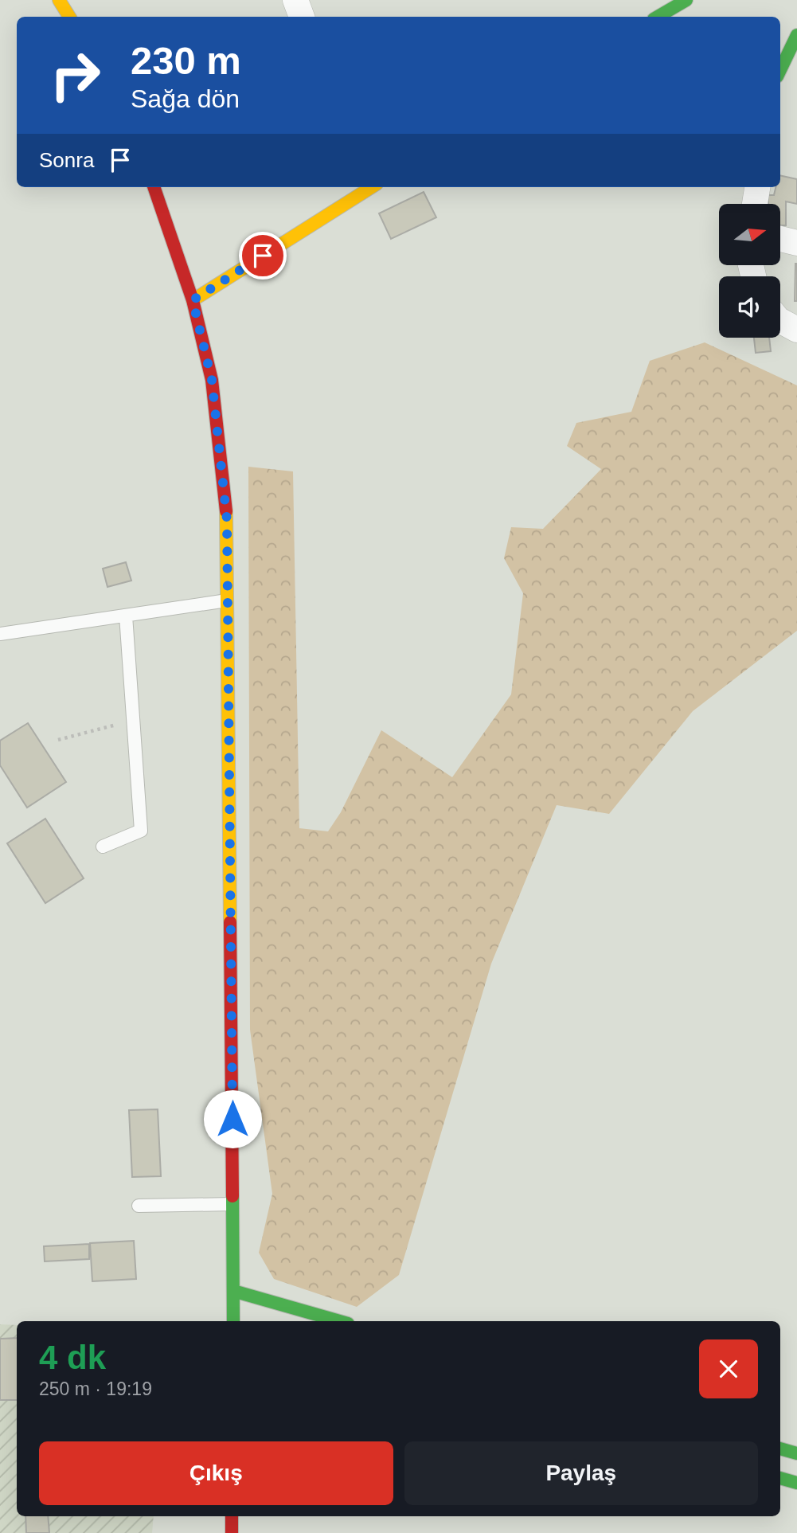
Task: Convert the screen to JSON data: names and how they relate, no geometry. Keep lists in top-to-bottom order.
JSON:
{
  "north": "right",
  "page": {
    "turn": ["230 m", "Sağa dön"],
    "then": "Sonra",
    "heading": ["4 dk", "250 m · 19:19"],
    "buttons": ["Çıkış", "Paylaş"]
  }
}
